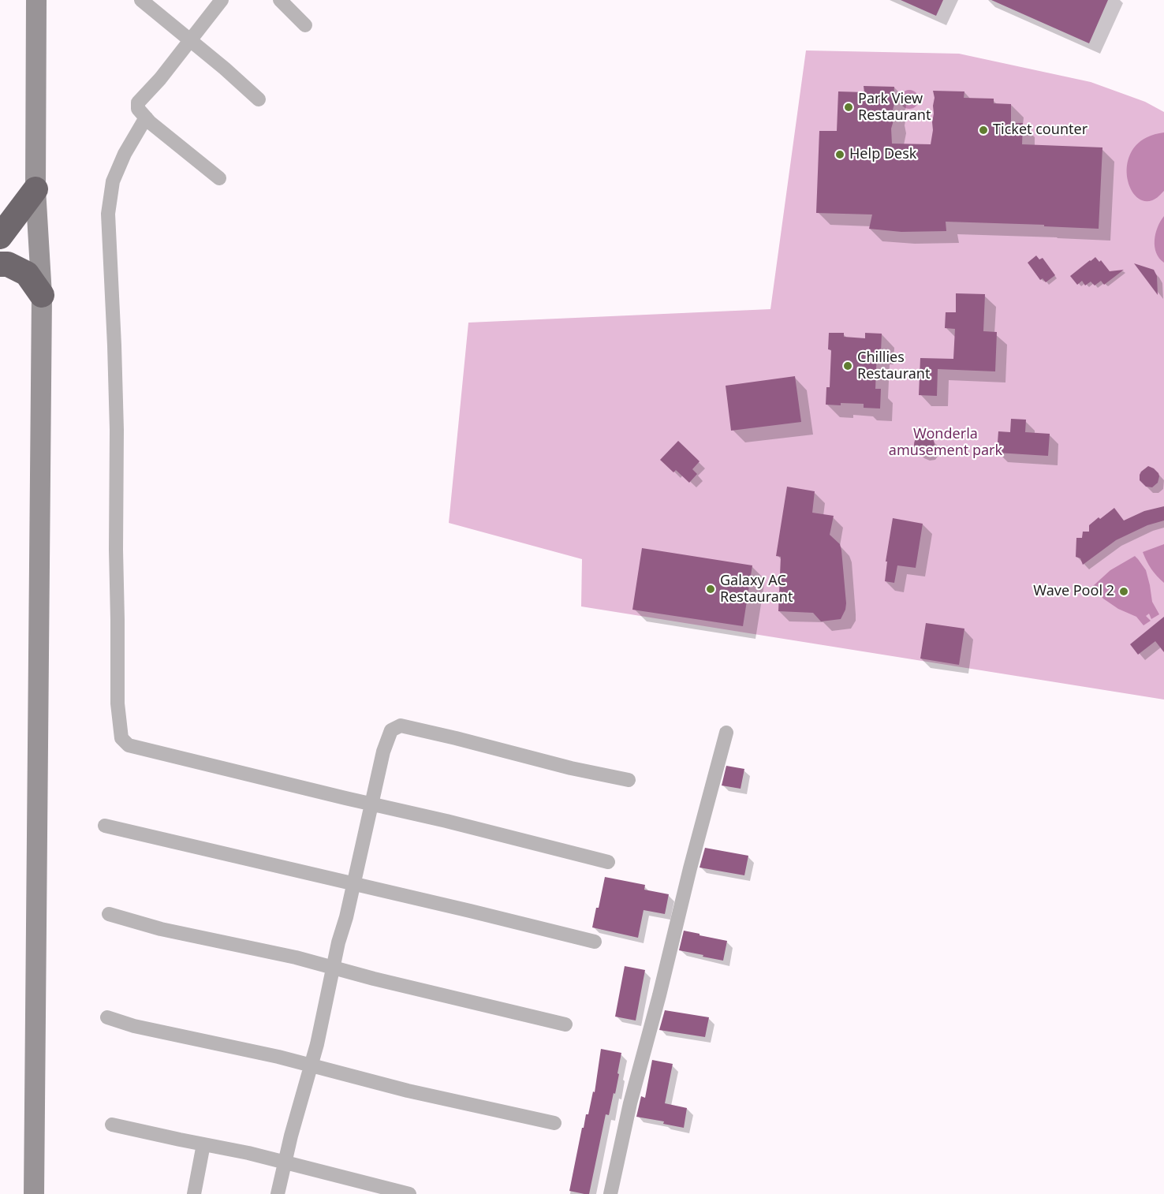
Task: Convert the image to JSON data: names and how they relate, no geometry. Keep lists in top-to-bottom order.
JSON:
{
  "parks": ["Wonderla amusement park"],
  "places": [
    "Park View Restaurant",
    "Ticket counter",
    "Help Desk",
    "Chillies Restaurant",
    "Galaxy AC Restaurant",
    "Wave Pool 2"
  ]
}
